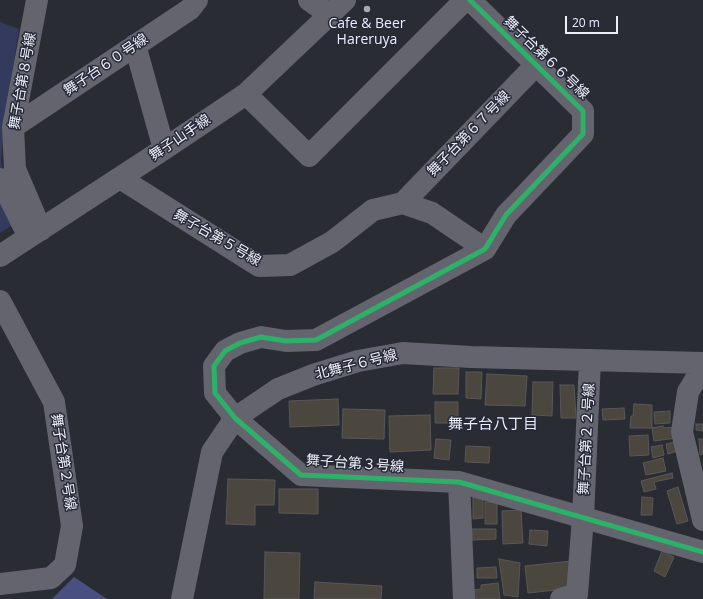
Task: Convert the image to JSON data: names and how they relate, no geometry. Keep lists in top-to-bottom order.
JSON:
{
  "streets": {
    "street": [
      "舞子台第６６号線",
      "舞子台６０号線",
      "舞子台第８号線",
      "舞子台第６７号線",
      "舞子山手線",
      "舞子台第５号線",
      "北舞子６号線",
      "舞子台第２２号線",
      "舞子台第２号線",
      "舞子台第３号線"
    ]
  },
  "crossings": [
    ["舞子台第６６号線", "舞子台第６７号線"],
    ["舞子台第６６号線", "舞子台第３号線"],
    ["舞子台６０号線", "舞子台第８号線"],
    ["舞子台第８号線", "舞子山手線"],
    ["舞子台第６７号線", "舞子台第５号線"],
    ["舞子山手線", "舞子台第５号線"],
    ["北舞子６号線", "舞子台第２２号線"],
    ["北舞子６号線", "舞子台第３号線"],
    ["舞子台第２２号線", "舞子台第３号線"]
  ],
  "districts": ["舞子台八丁目"],
  "places": ["Cafe & Beer Hareruya"],
  "scale_bar": "20 m"
}
